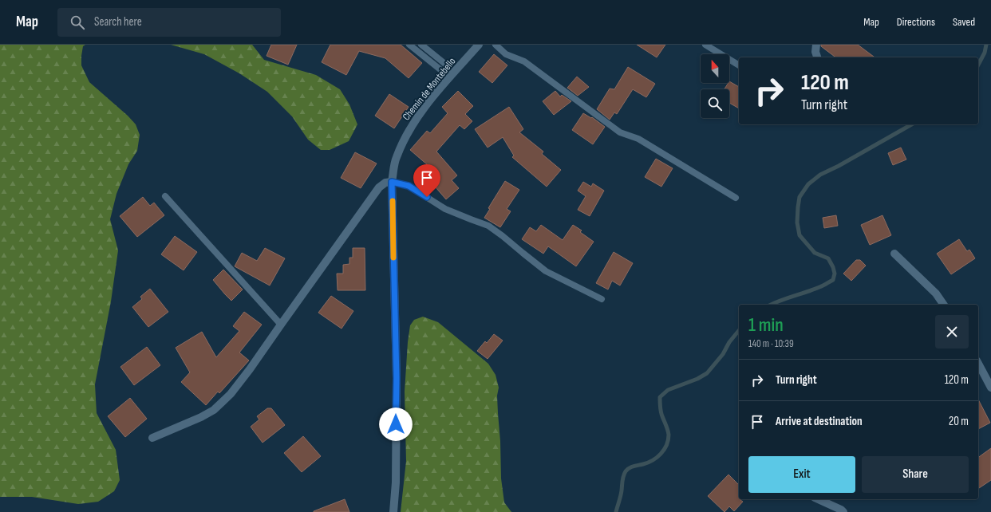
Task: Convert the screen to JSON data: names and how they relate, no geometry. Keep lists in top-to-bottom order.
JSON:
{
  "streets": {
    "street": ["Chemin de Montebello"]
  },
  "north": "top",
  "page": {
    "header": "Map",
    "search": "Search here",
    "nav": ["Map", "Directions", "Saved"],
    "turn": ["120 m", "Turn right"],
    "heading": ["1 min", "140 m · 10:39"],
    "list": [
      {
        "name": "Turn right",
        "value": "120 m"
      },
      {
        "name": "Arrive at destination",
        "value": "20 m"
      }
    ],
    "buttons": ["Exit", "Share"]
  }
}
